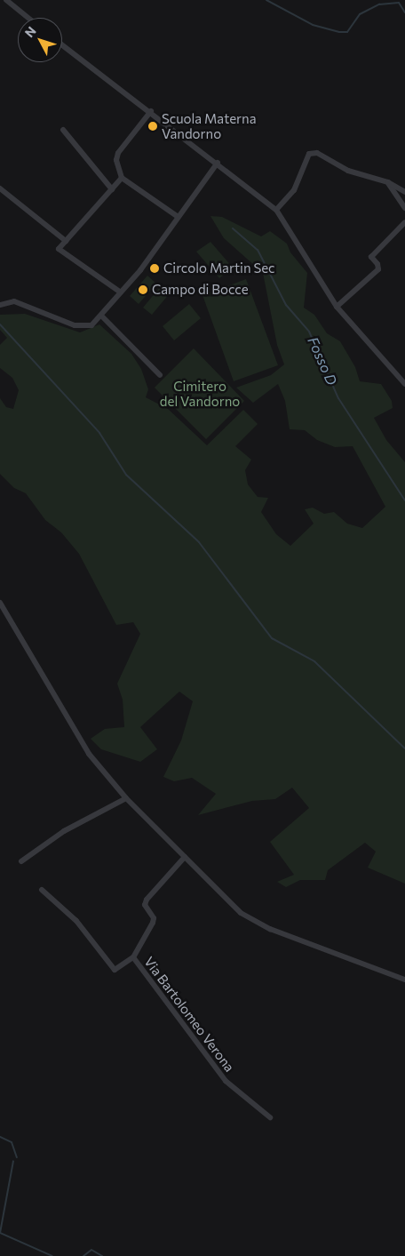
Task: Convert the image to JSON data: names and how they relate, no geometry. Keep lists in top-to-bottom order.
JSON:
{
  "streets": {
    "street": ["Via Bartolomeo Verona"]
  },
  "water": ["Fosso D"],
  "parks": ["Cimitero del Vandorno"],
  "places": ["Scuola Materna Vandorno", "Circolo Martin Sec", "Campo di Bocce"],
  "north": "top left"
}
